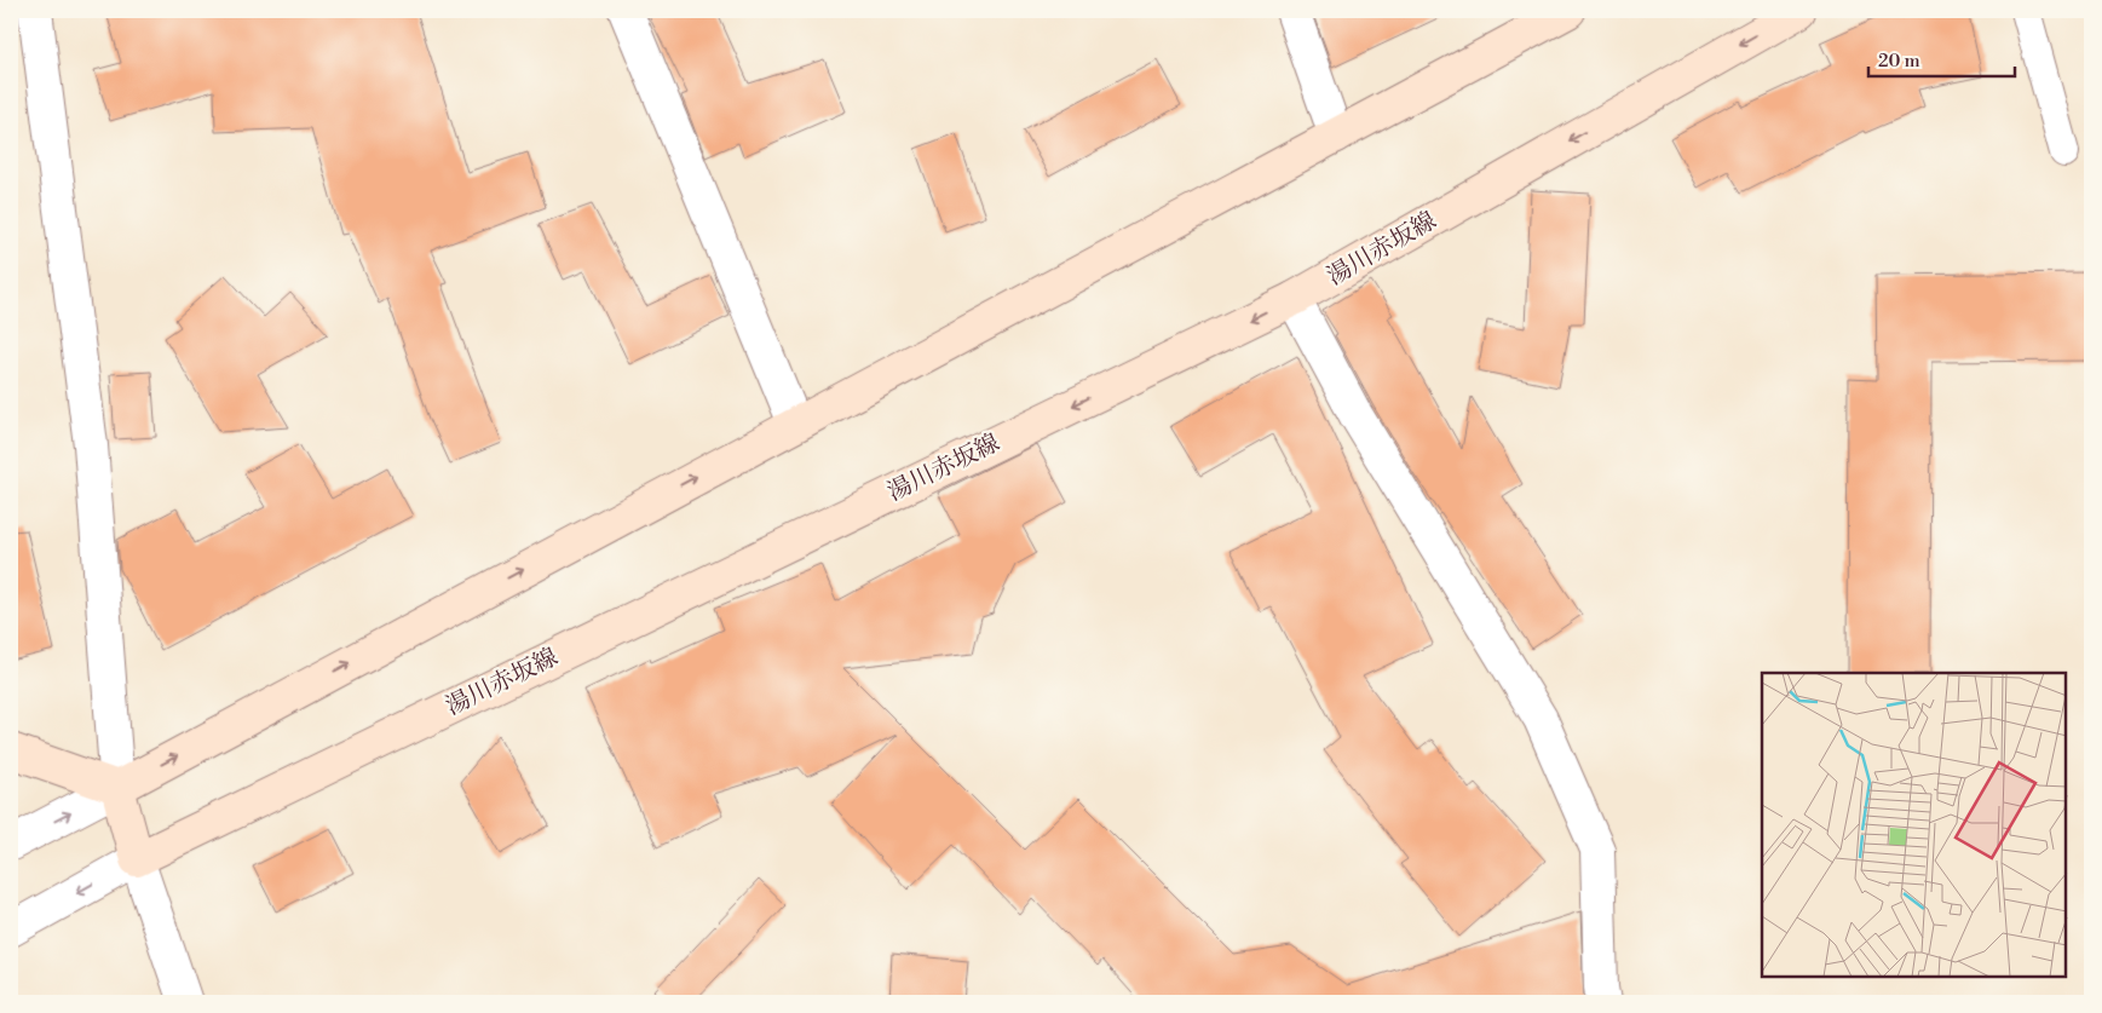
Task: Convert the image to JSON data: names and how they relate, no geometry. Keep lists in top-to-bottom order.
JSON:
{
  "streets": {
    "main road": ["湯川赤坂線"]
  },
  "scale_bar": "20 m"
}
